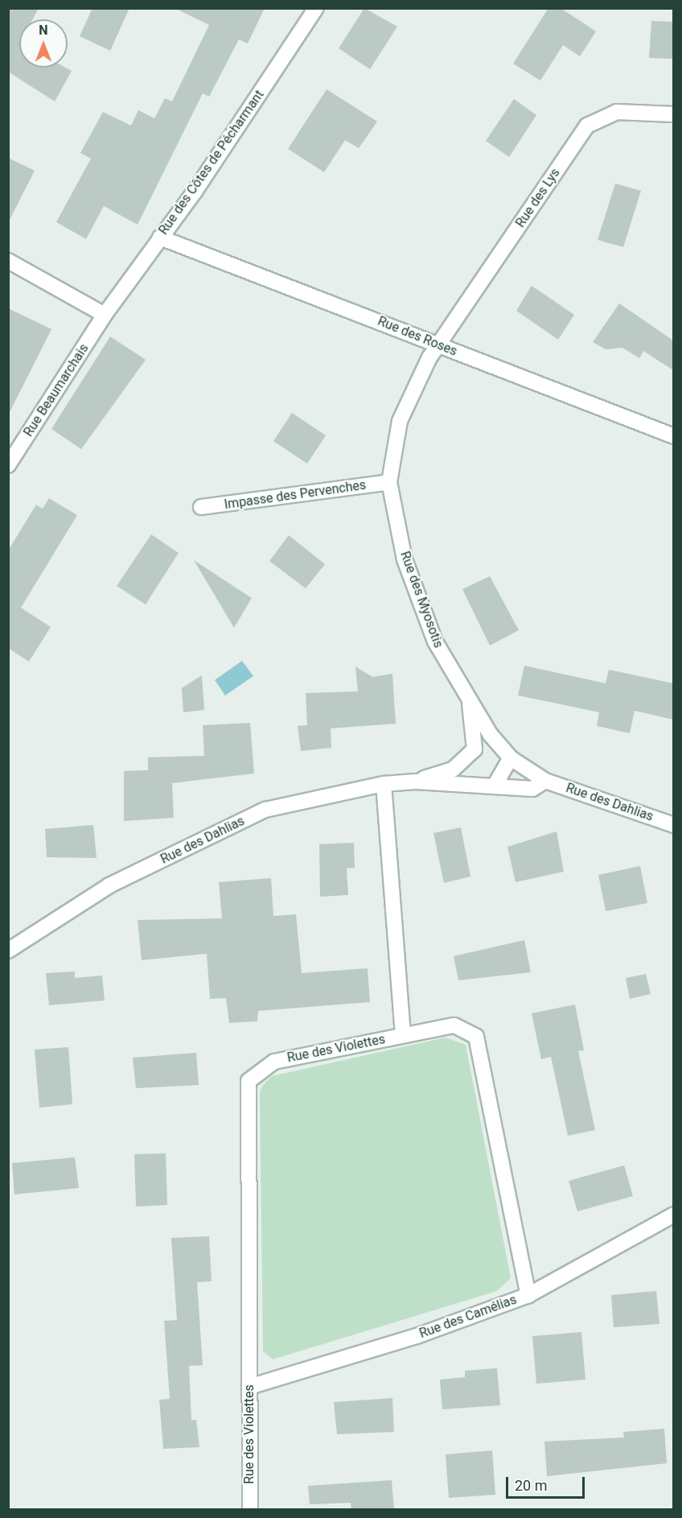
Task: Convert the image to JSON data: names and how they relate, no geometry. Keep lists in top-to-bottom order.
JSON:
{
  "streets": {
    "street": [
      "Rue des Côtes de Pécharmant",
      "Rue des Lys",
      "Rue des Roses",
      "Rue Beaumarchais",
      "Impasse des Pervenches",
      "Rue des Myosotis",
      "Rue des Dahlias",
      "Rue des Violettes",
      "Rue des Camélias"
    ]
  },
  "crossings": [
    ["Rue des Côtes de Pécharmant", "Rue des Roses"],
    ["Rue des Côtes de Pécharmant", "Rue Beaumarchais"],
    ["Rue des Lys", "Rue des Roses"],
    ["Rue des Lys", "Rue des Myosotis"],
    ["Rue des Roses", "Rue des Myosotis"],
    ["Impasse des Pervenches", "Rue des Myosotis"],
    ["Rue des Myosotis", "Rue des Dahlias"],
    ["Rue des Violettes", "Rue des Camélias"]
  ],
  "scale_bar": "20 m",
  "north": "top"
}
